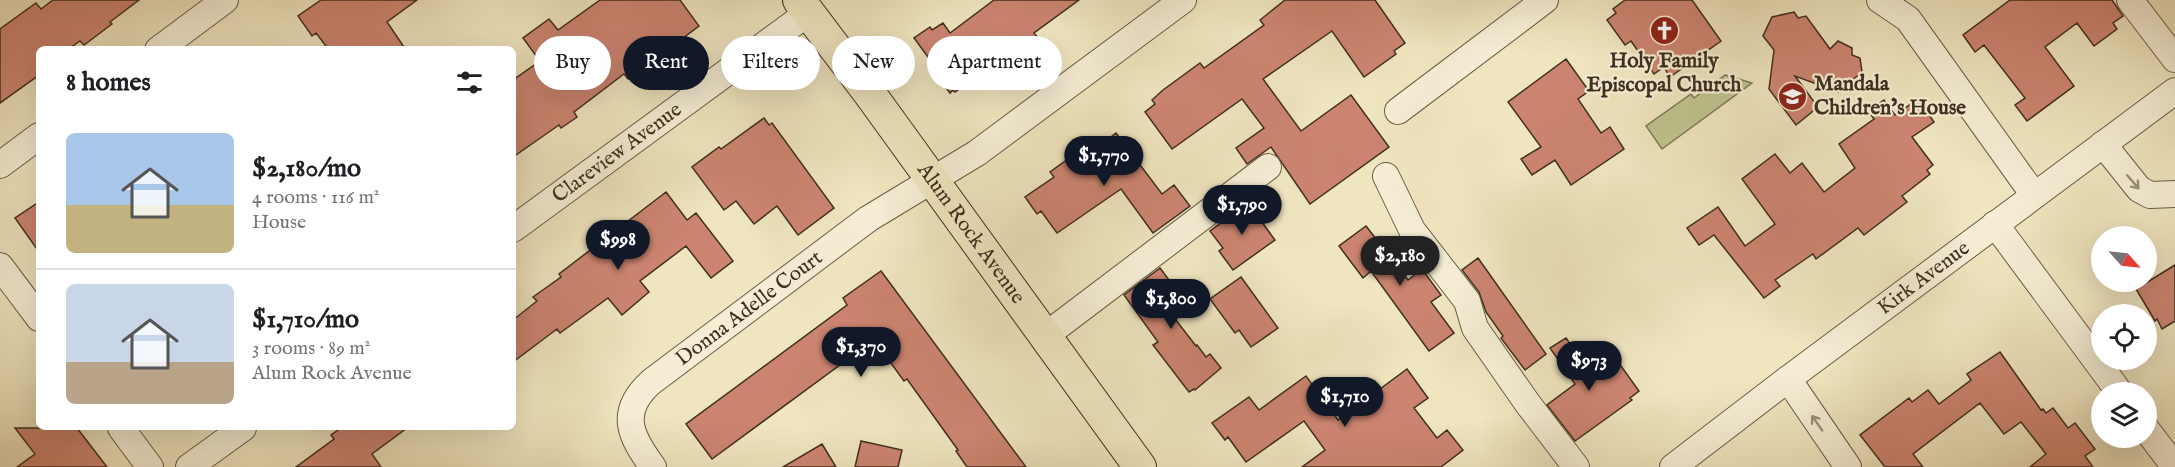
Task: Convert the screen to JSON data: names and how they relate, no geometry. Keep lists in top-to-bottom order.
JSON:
{
  "streets": {
    "main road": ["Alum Rock Avenue"],
    "street": ["Clareview Avenue", "Kirk Avenue", "Donna Adelle Court"]
  },
  "crossings": [
    ["Clareview Avenue", "Alum Rock Avenue"],
    ["Alum Rock Avenue", "Donna Adelle Court"]
  ],
  "places": {
    "church": ["Holy Family Episcopal Church"],
    "school or university": ["Mandala Children’s House"]
  },
  "north": "bottom right",
  "page": {
    "chip": [
      "Buy",
      "Rent",
      "Filters",
      "New",
      "Apartment"
    ],
    "heading": "8 homes",
    "list": [
      {
        "name": "$2,180/mo",
        "note": "4 rooms · 116 m² · House"
      },
      {
        "name": "$1,710/mo",
        "note": "3 rooms · 89 m² · Alum Rock Avenue"
      }
    ],
    "price": [
      "$1,770",
      "$1,790",
      "$998",
      "$2,180",
      "$1,800",
      "$1,370",
      "$973",
      "$1,710"
    ]
  }
}
